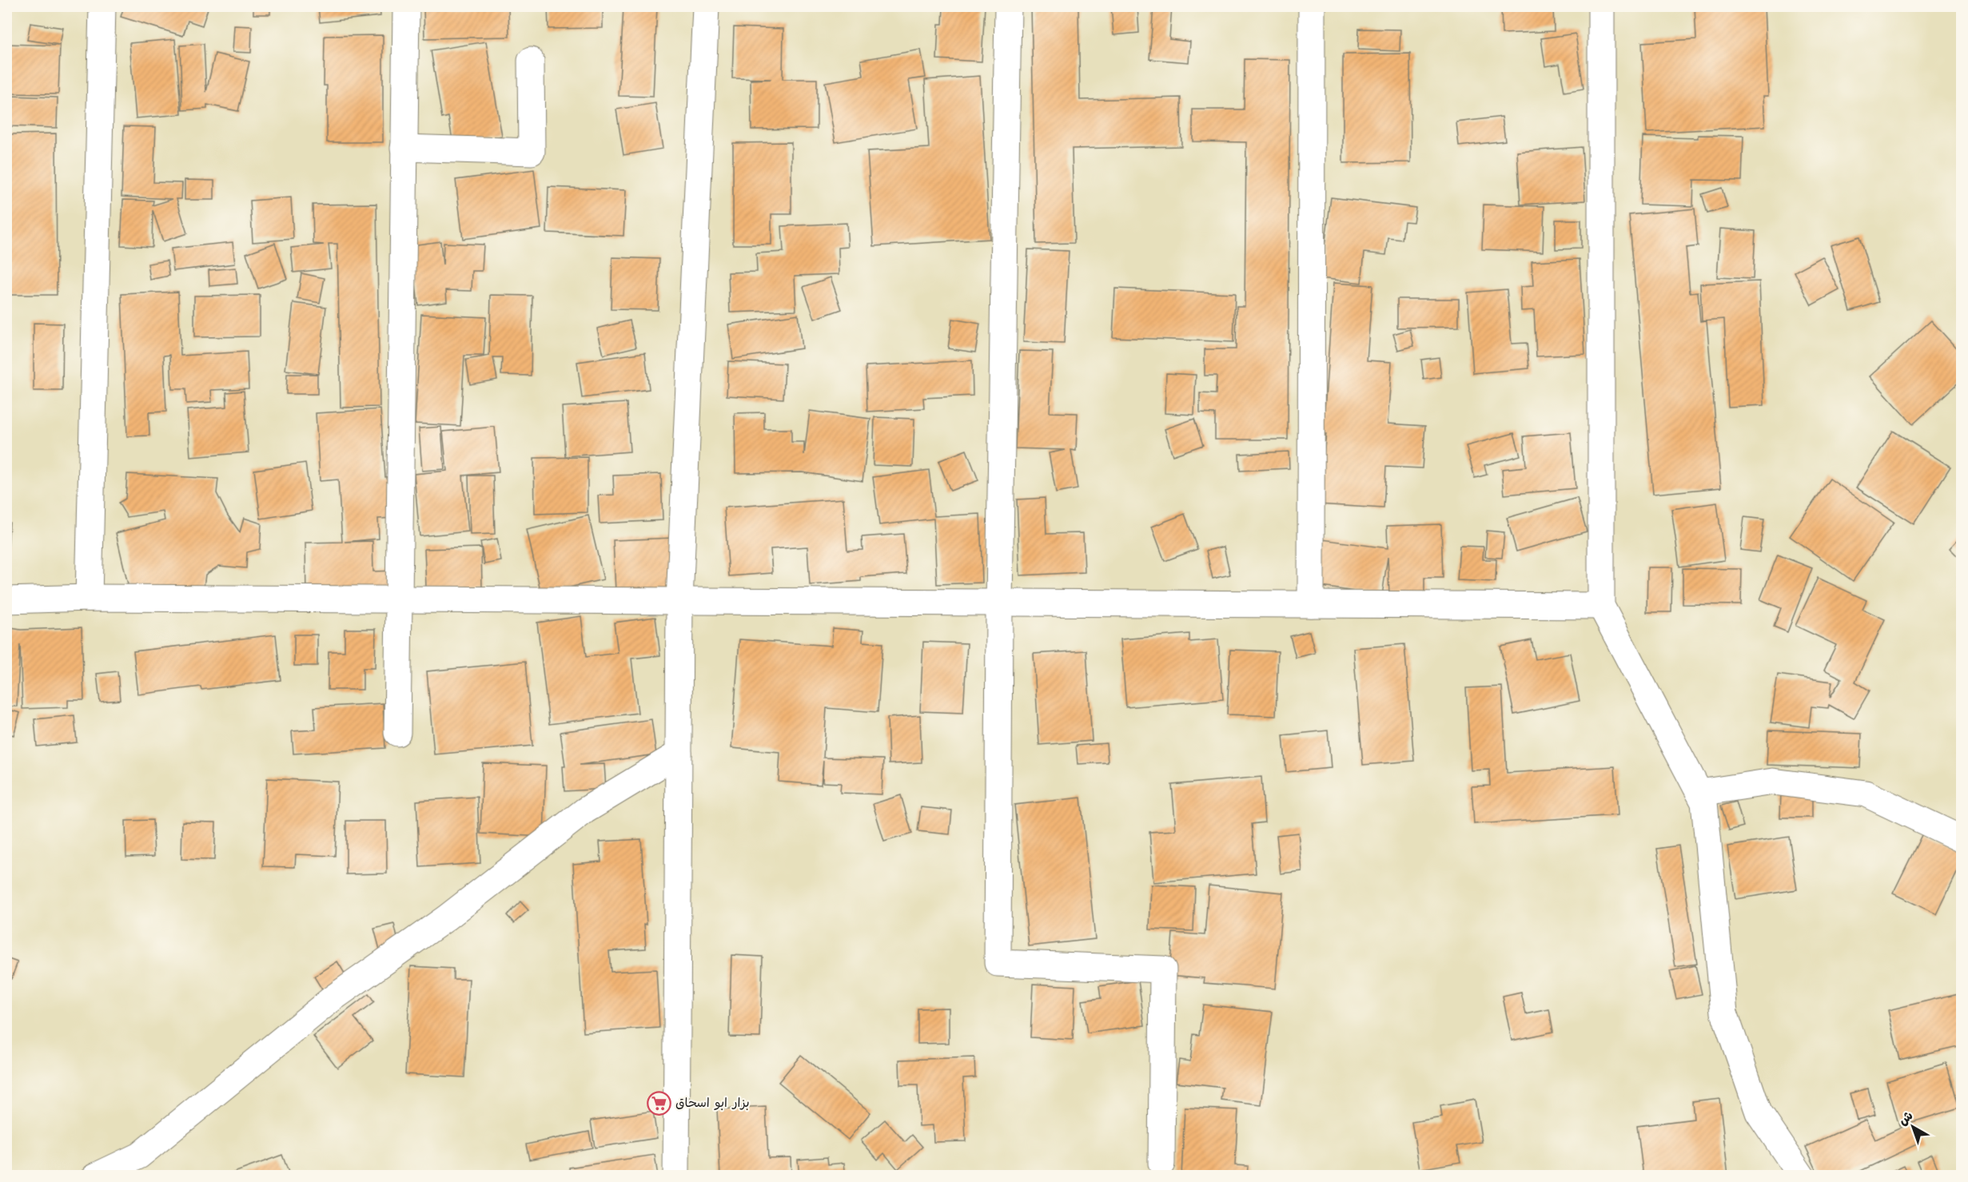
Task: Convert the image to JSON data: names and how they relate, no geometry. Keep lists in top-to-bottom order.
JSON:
{
  "places": {
    "supermarket": ["بزار ابو اسحاق"]
  },
  "north": "top left"
}
